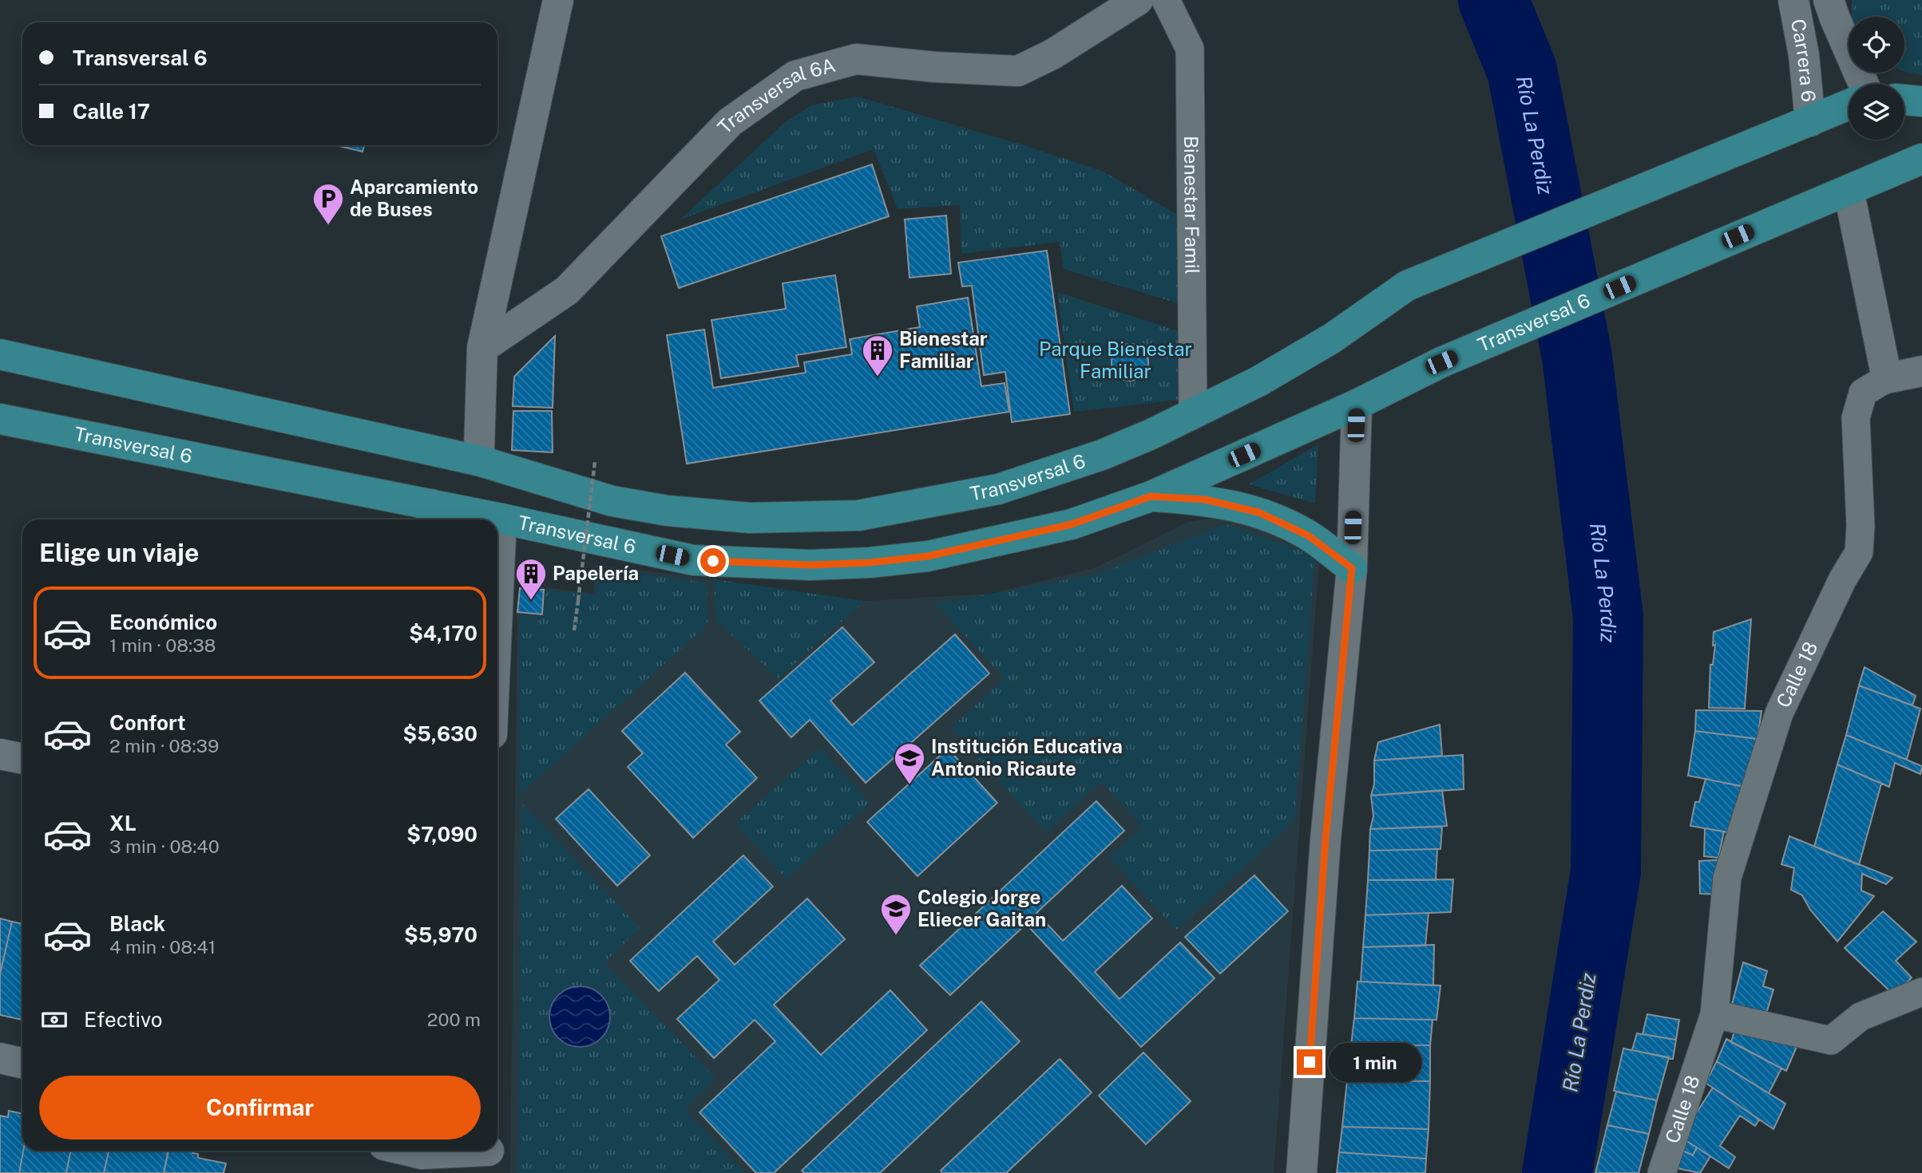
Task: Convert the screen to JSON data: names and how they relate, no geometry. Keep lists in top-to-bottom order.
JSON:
{
  "streets": {
    "main road": ["Transversal 6"],
    "street": [
      "Carrera 6",
      "Transversal 6A",
      "Bienestar Famil",
      "Calle 18"
    ]
  },
  "crossings": [
    ["Carrera 6", "Transversal 6"],
    ["Bienestar Famil", "Transversal 6"]
  ],
  "water": ["Río La Perdiz"],
  "parks": ["Parque Bienestar Familiar"],
  "places": {
    "parking": ["Aparcamiento de Buses"],
    "building": ["Bienestar Familiar", "Papelería"],
    "school or university": ["Institución Educativa Antonio Ricaute", "Colegio Jorge Eliecer Gaitan"]
  },
  "page": {
    "banner": ["Transversal 6", "Calle 17"],
    "heading": "Elige un viaje",
    "list": [
      {
        "name": "Económico",
        "note": "1 min · 08:38",
        "value": "$4,170"
      },
      {
        "name": "Confort",
        "note": "2 min · 08:39",
        "value": "$5,630"
      },
      {
        "name": "XL",
        "note": "3 min · 08:40",
        "value": "$7,090"
      },
      {
        "name": "Black",
        "note": "4 min · 08:41",
        "value": "$5,970"
      }
    ],
    "pay": ["Efectivo", "200 m"],
    "bubble": "1 min",
    "buttons": "Confirmar"
  }
}
